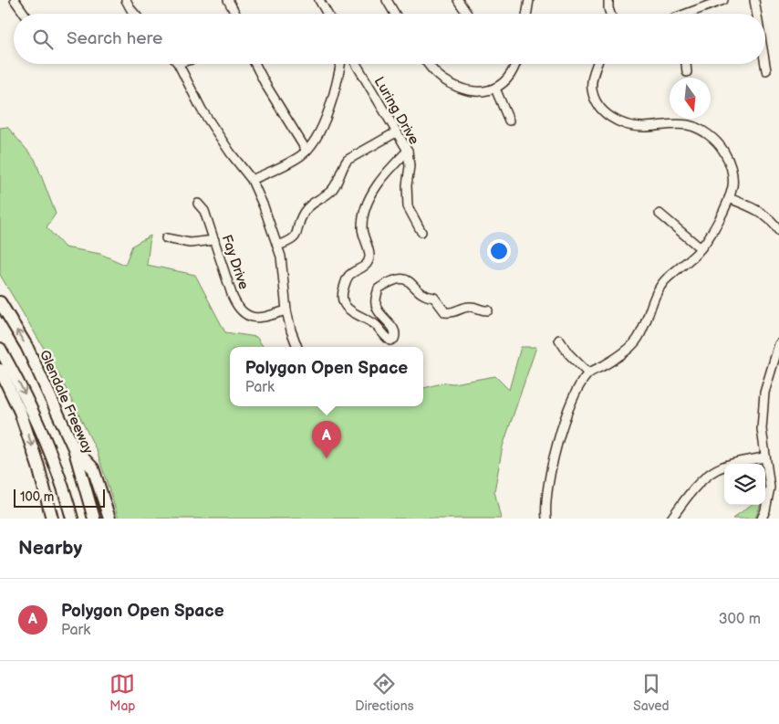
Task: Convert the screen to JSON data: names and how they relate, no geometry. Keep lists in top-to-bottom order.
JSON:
{
  "streets": {
    "highway": ["Glendale Freeway"],
    "street": ["Luring Drive", "Fay Drive"]
  },
  "scale_bar": "100 m",
  "north": "bottom",
  "page": {
    "search": "Search here",
    "popup": ["Polygon Open Space", "Park"],
    "pins": "A",
    "scale": "100 m",
    "heading": "Nearby",
    "list": [
      {
        "mark": "A",
        "name": "Polygon Open Space",
        "note": "Park",
        "value": "300 m"
      }
    ],
    "nav": ["Map", "Directions", "Saved"]
  }
}
